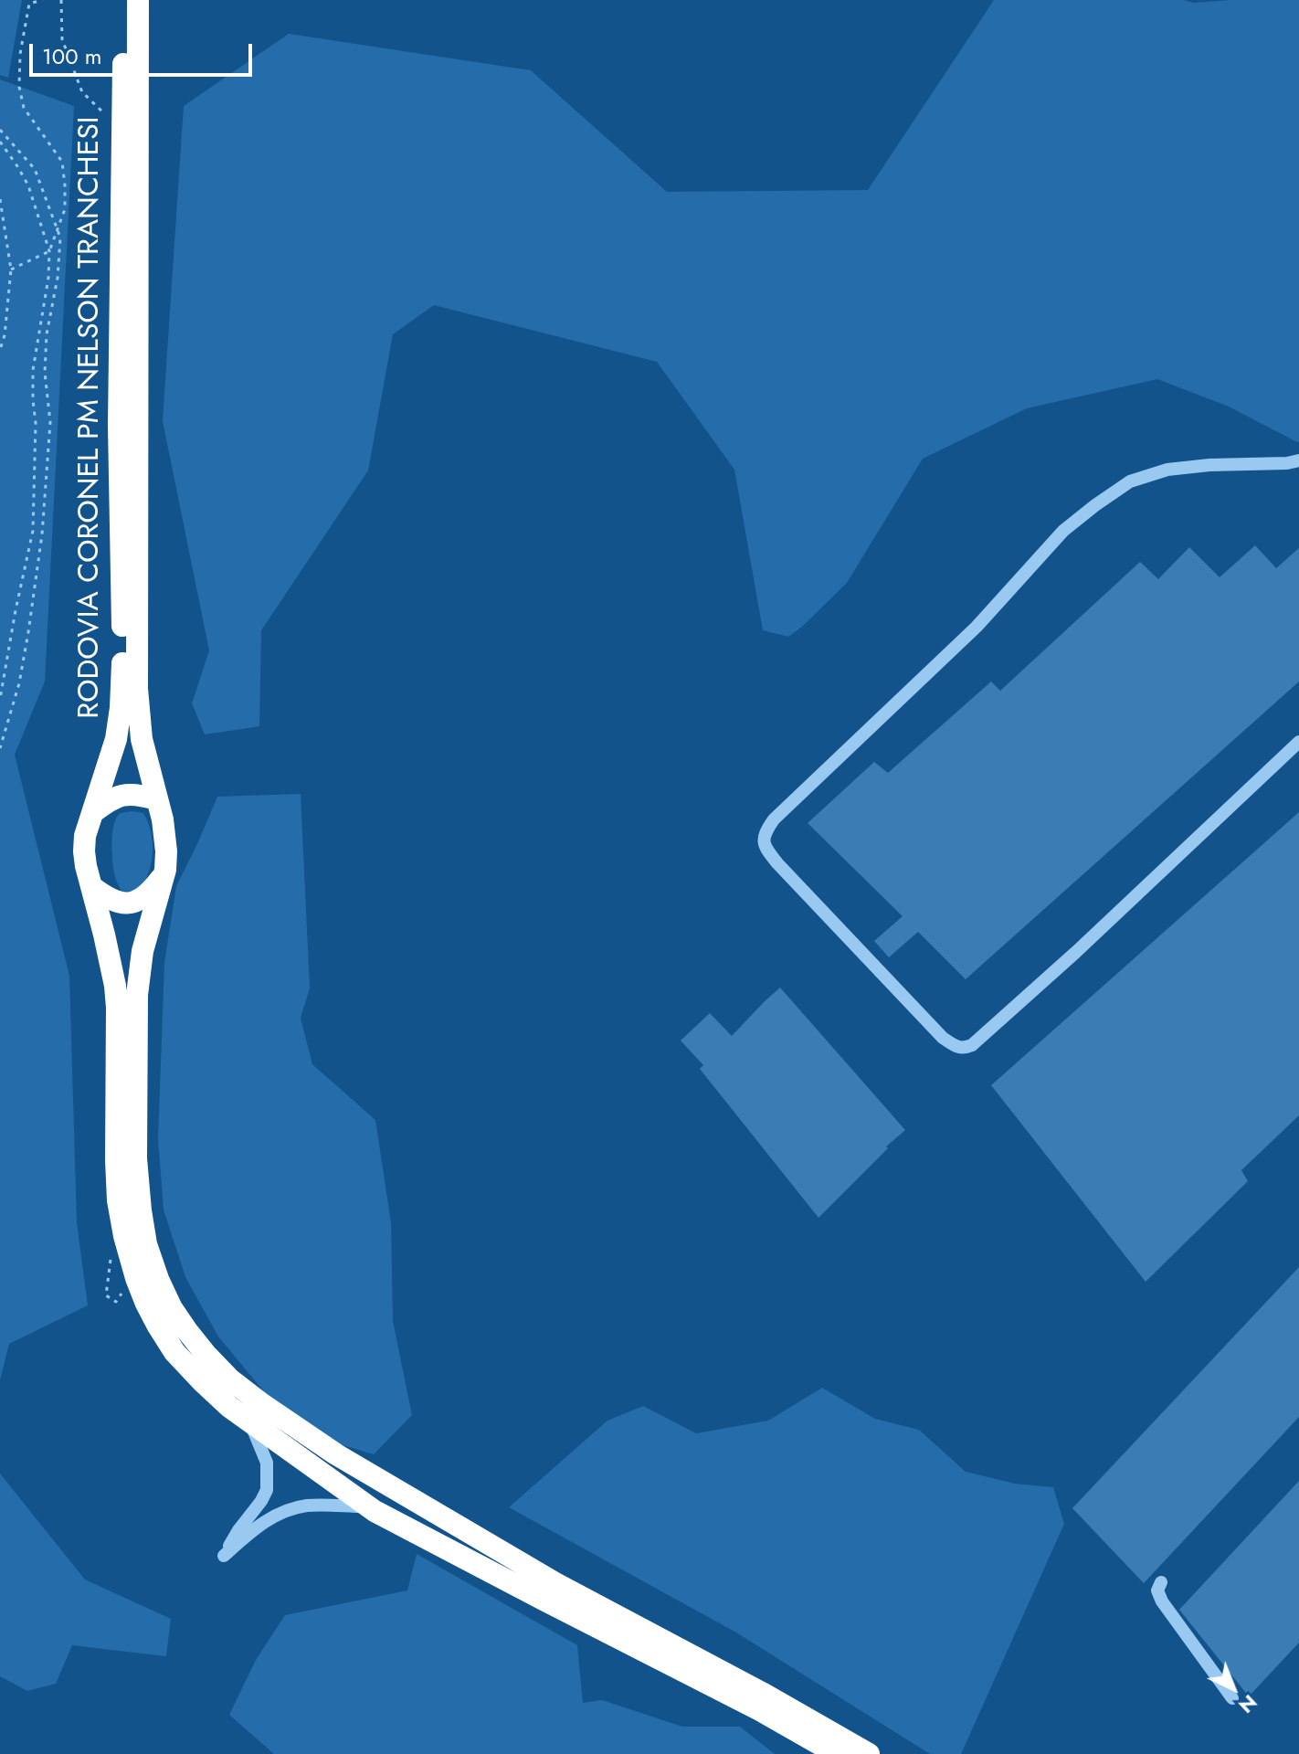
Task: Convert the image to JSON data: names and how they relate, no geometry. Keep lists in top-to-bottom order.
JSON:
{
  "streets": {
    "highway": ["RODOVIA CORONEL PM NELSON TRANCHESI"]
  },
  "scale_bar": "100 m",
  "north": "bottom right"
}
